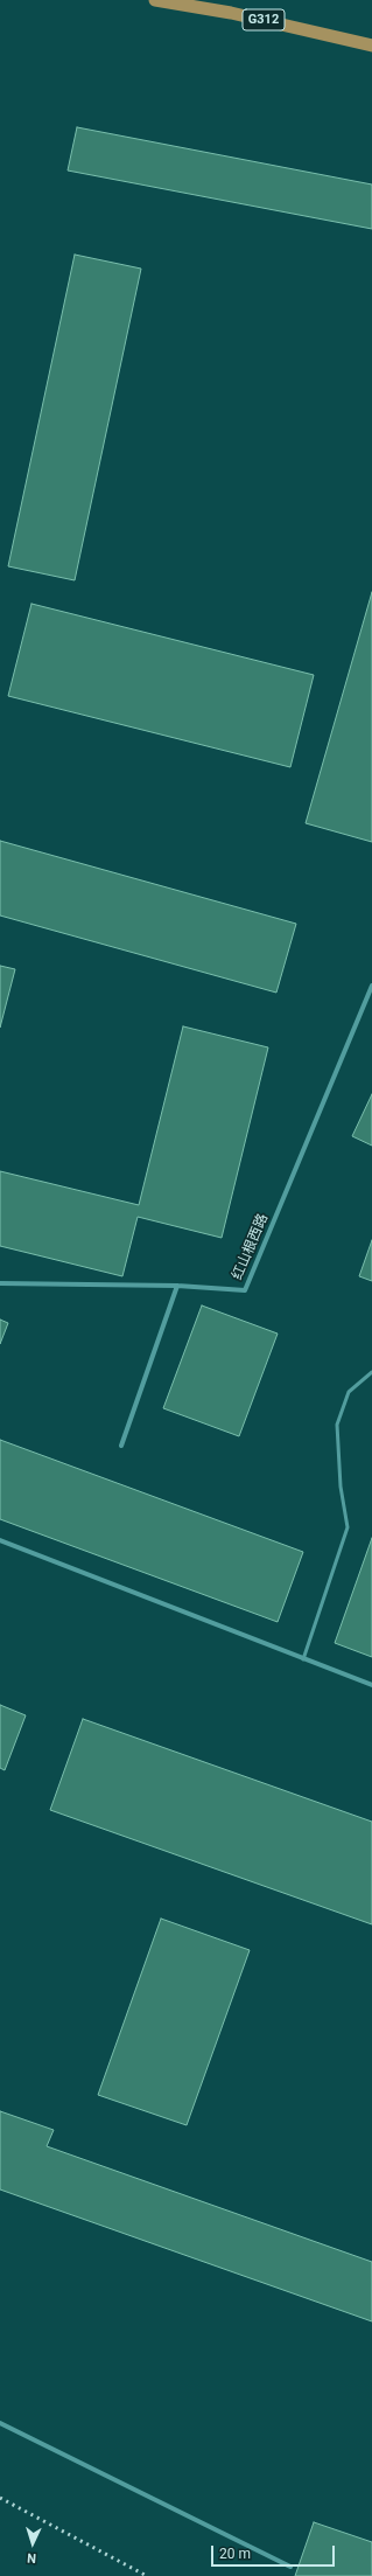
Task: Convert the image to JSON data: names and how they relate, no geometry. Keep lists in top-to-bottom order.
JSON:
{
  "streets": {
    "highway": ["G312"],
    "street": ["红山根西路"]
  },
  "scale_bar": "20 m",
  "north": "bottom"
}
